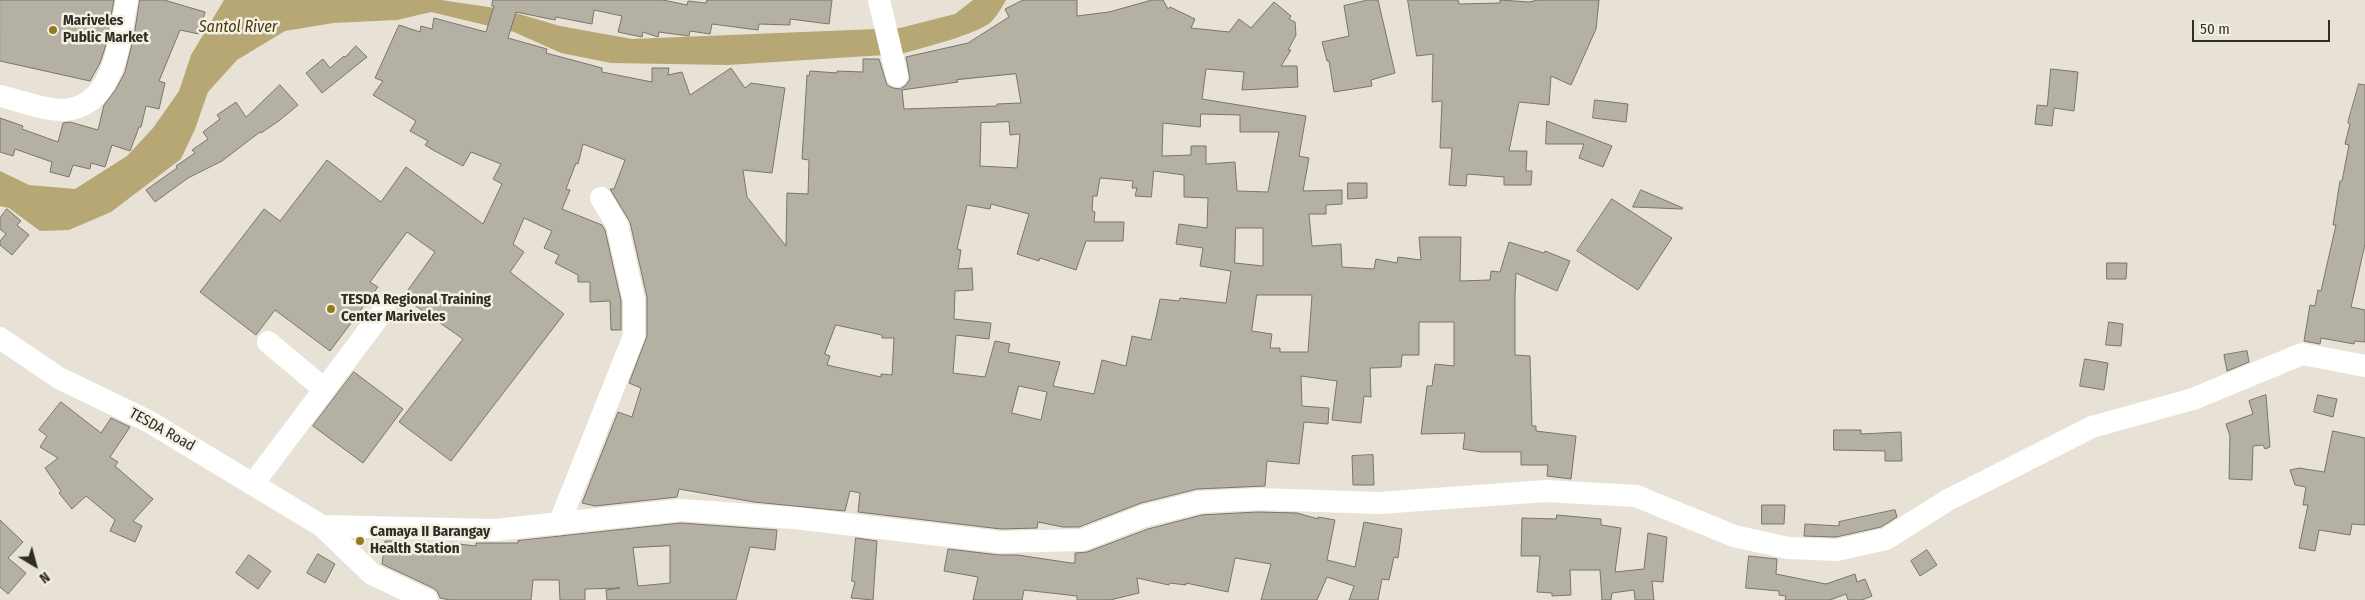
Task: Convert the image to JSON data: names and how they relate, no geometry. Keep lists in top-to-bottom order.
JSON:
{
  "streets": {
    "street": ["TESDA Road"]
  },
  "water": ["Santol River"],
  "places": ["Mariveles Public Market", "TESDA Regional Training Center Mariveles", "Camaya II Barangay Health Station"],
  "scale_bar": "50 m",
  "north": "bottom right"
}
